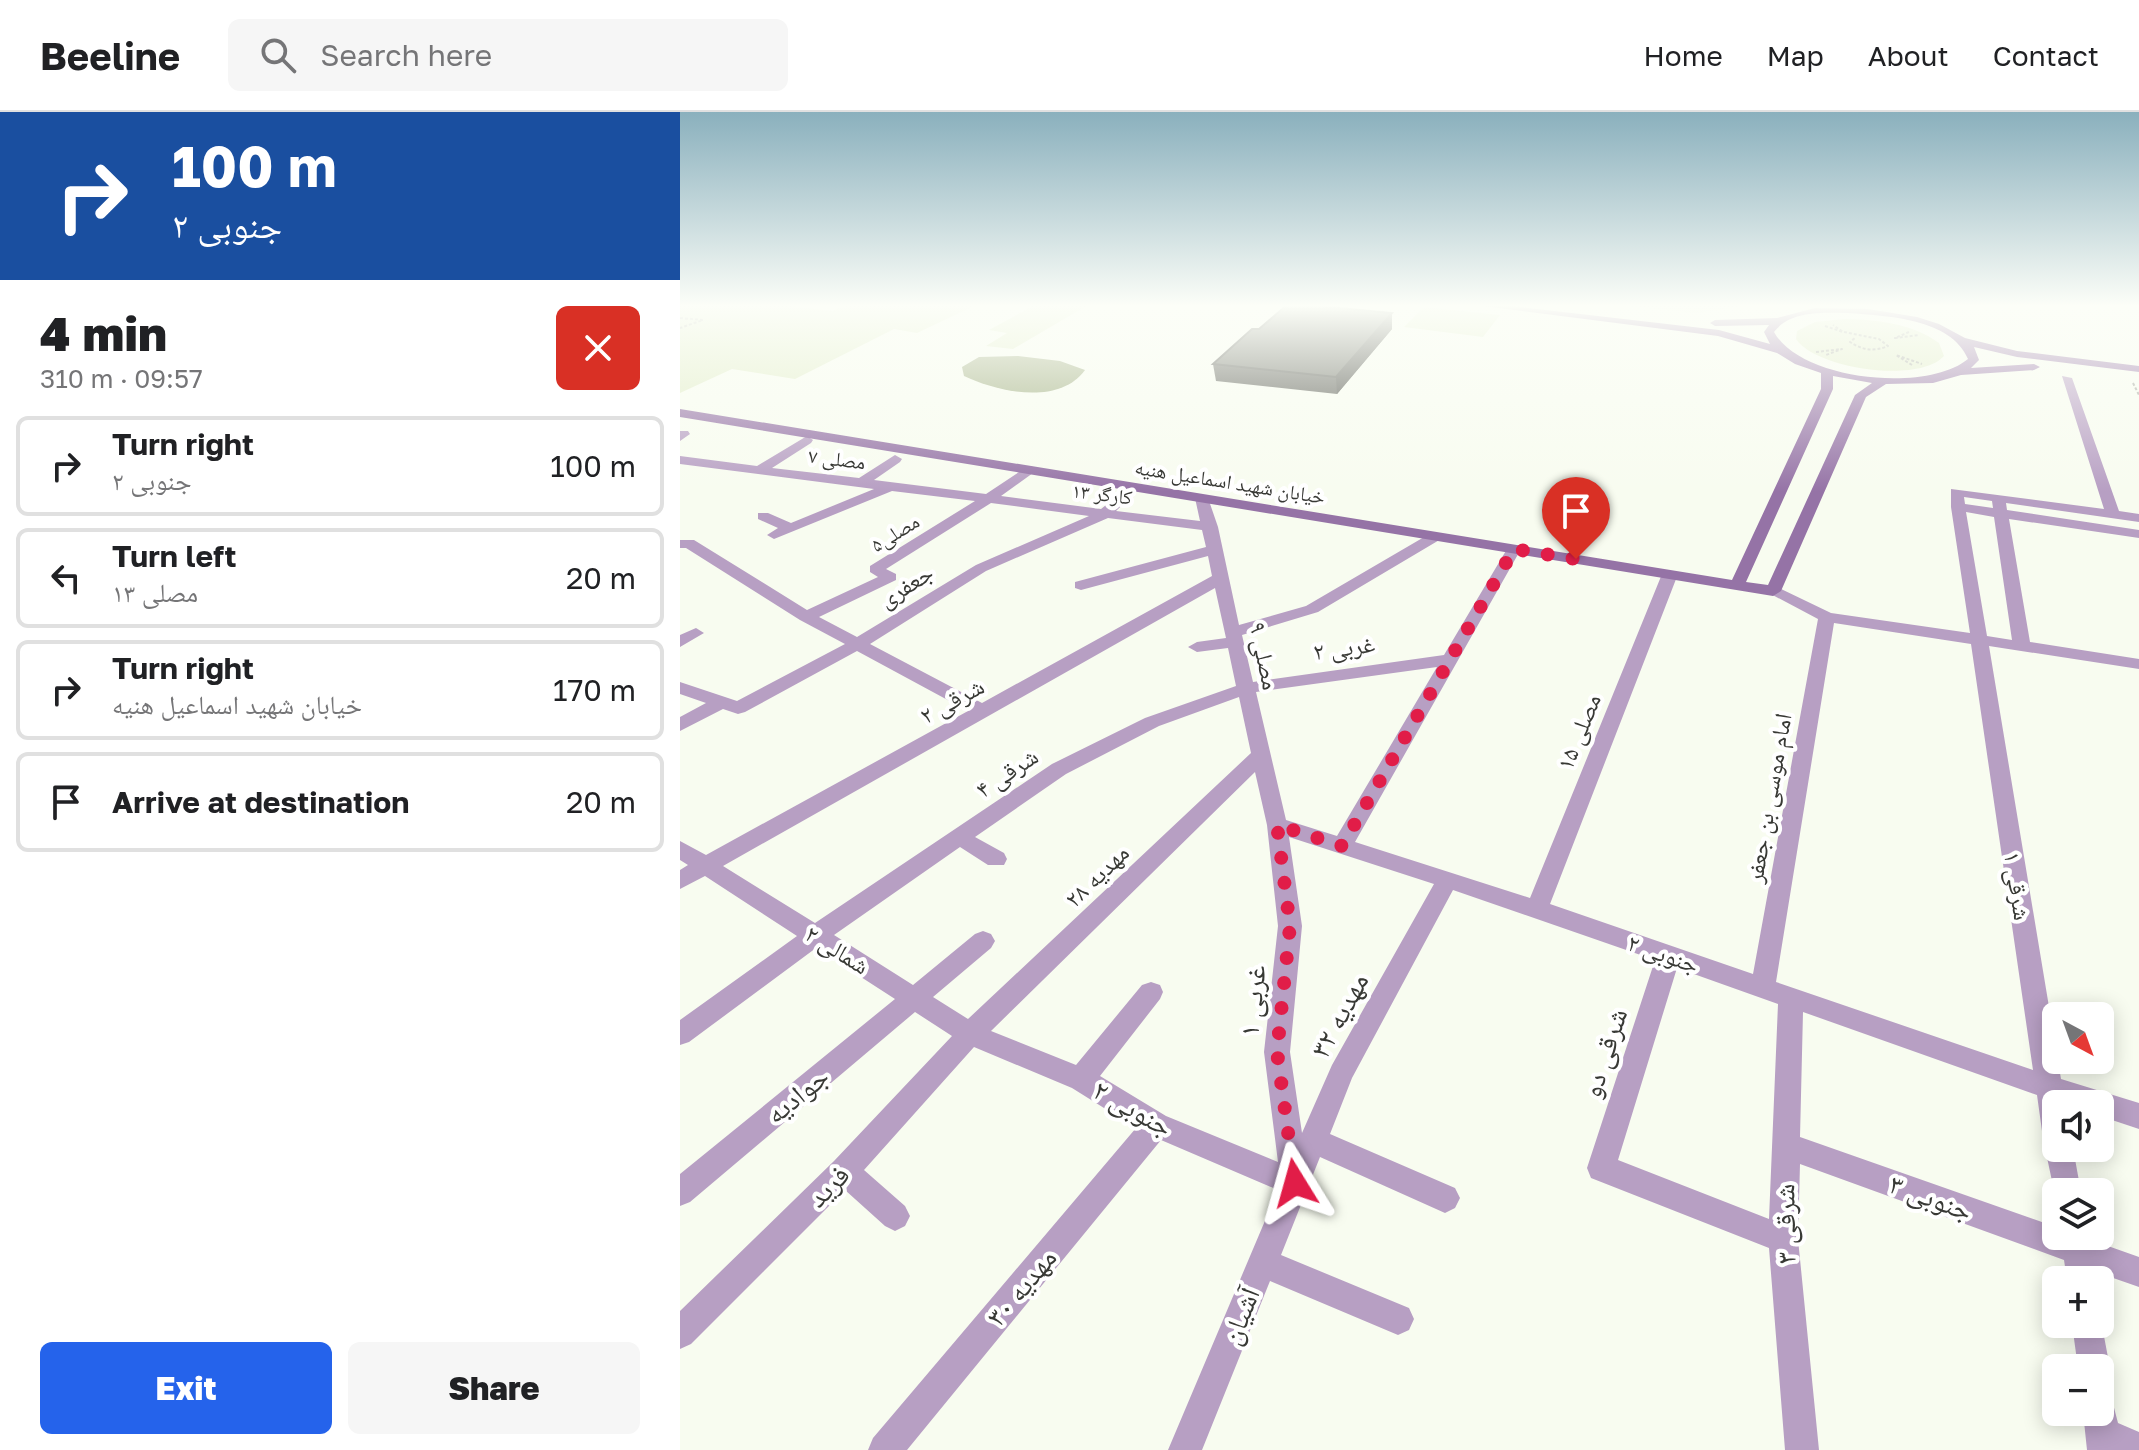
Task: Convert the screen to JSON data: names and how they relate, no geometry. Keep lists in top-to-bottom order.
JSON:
{
  "streets": {
    "main road": ["خیابان شهید اسماعیل هنیه"],
    "street": [
      "مصلی ۷",
      "کارگر ۱۳",
      "مصلی۵",
      "جعفری",
      "۲ غربی",
      "مصلی ۹",
      "۲ شرقی",
      "مصلی ۱۵",
      "۴ شرقی",
      "امام موسی بن جعفر",
      "مهدیه ۲۸",
      "شرقی ۱",
      "۲ شمالی",
      "جنوبی ۲",
      "۱ غربی",
      "مهدیه ۳۲",
      "شرقی دو",
      "جوادیه",
      "۲ جنوبی",
      "فرید",
      "جنوبی ۳",
      "شرقی ۳",
      "مهدیه ۳۰",
      "آشیان"
    ]
  },
  "crossings": [
    ["مصلی ۷", "کارگر ۱۳"],
    ["مصلی ۷", "مصلی۵"],
    ["خیابان شهید اسماعیل هنیه", "مصلی ۹"],
    ["خیابان شهید اسماعیل هنیه", "مصلی ۱۵"],
    ["کارگر ۱۳", "مصلی۵"],
    ["کارگر ۱۳", "جعفری"],
    ["کارگر ۱۳", "مصلی ۹"],
    ["۲ غربی", "مصلی ۹"],
    ["۲ غربی", "۴ شرقی"],
    ["مصلی ۹", "۲ شرقی"],
    ["مصلی ۹", "۴ شرقی"],
    ["مصلی ۹", "مهدیه ۲۸"],
    ["مصلی ۹", "جنوبی ۲"],
    ["مصلی ۹", "۱ غربی"],
    ["۲ شرقی", "۲ شمالی"],
    ["مصلی ۱۵", "جنوبی ۲"],
    ["۴ شرقی", "۲ شمالی"],
    ["امام موسی بن جعفر", "جنوبی ۲"],
    ["امام موسی بن جعفر", "شرقی ۳"],
    ["مهدیه ۲۸", "۲ شمالی"],
    ["مهدیه ۲۸", "۲ جنوبی"],
    ["مهدیه ۲۸", "فرید"],
    ["شرقی ۱", "جنوبی ۲"],
    ["۲ شمالی", "جوادیه"],
    ["۲ شمالی", "۲ جنوبی"],
    ["۲ شمالی", "فرید"],
    ["جنوبی ۲", "۱ غربی"],
    ["جنوبی ۲", "مهدیه ۳۲"],
    ["جنوبی ۲", "شرقی دو"],
    ["جنوبی ۲", "شرقی ۳"],
    ["۱ غربی", "مهدیه ۳۲"],
    ["۱ غربی", "۲ جنوبی"],
    ["۱ غربی", "آشیان"],
    ["مهدیه ۳۲", "۲ جنوبی"],
    ["مهدیه ۳۲", "آشیان"],
    ["شرقی دو", "شرقی ۳"],
    ["۲ جنوبی", "فرید"],
    ["۲ جنوبی", "مهدیه ۳۰"],
    ["۲ جنوبی", "آشیان"],
    ["جنوبی ۳", "شرقی ۳"]
  ],
  "north": "bottom right",
  "page": {
    "header": "Beeline",
    "search": "Search here",
    "nav": [
      "Home",
      "Map",
      "About",
      "Contact"
    ],
    "turn": ["100 m", "جنوبی ۲"],
    "heading": ["4 min", "310 m · 09:57"],
    "list": [
      {
        "name": "Turn right",
        "note": "جنوبی ۲",
        "value": "100 m"
      },
      {
        "name": "Turn left",
        "note": "مصلی ۱۳",
        "value": "20 m"
      },
      {
        "name": "Turn right",
        "note": "خیابان شهید اسماعیل هنیه",
        "value": "170 m"
      },
      {
        "name": "Arrive at destination",
        "value": "20 m"
      }
    ],
    "map_buttons": ["+", "−"],
    "buttons": ["Exit", "Share"]
  }
}
